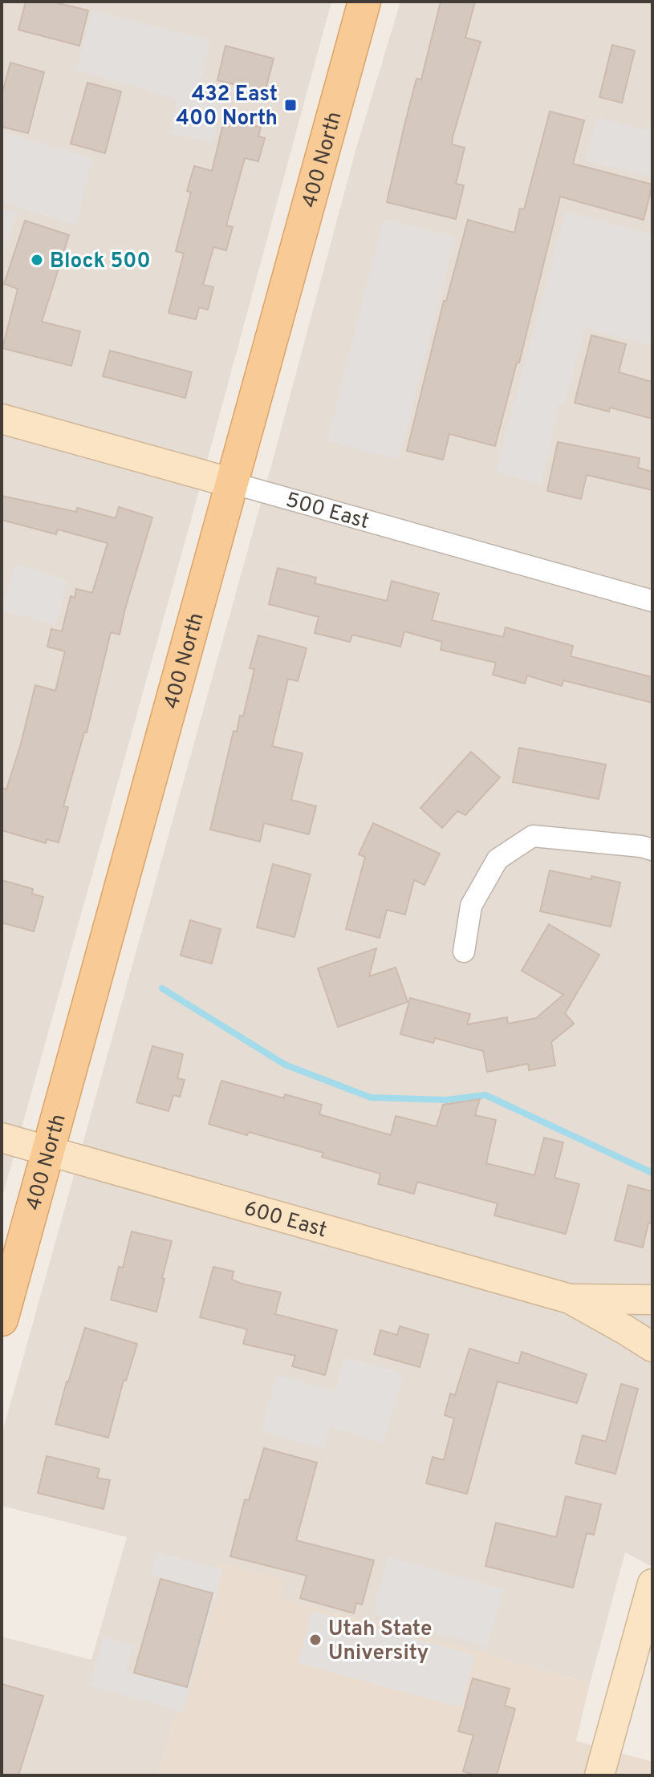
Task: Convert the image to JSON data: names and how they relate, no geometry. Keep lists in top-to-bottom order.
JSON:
{
  "streets": {
    "main road": ["400 North", "500 East", "600 East"]
  },
  "crossings": [
    ["400 North", "500 East"],
    ["400 North", "600 East"]
  ],
  "places": {
    "transit": ["432 East 400 North"],
    "other": ["Block 500", "Utah State University"]
  }
}
